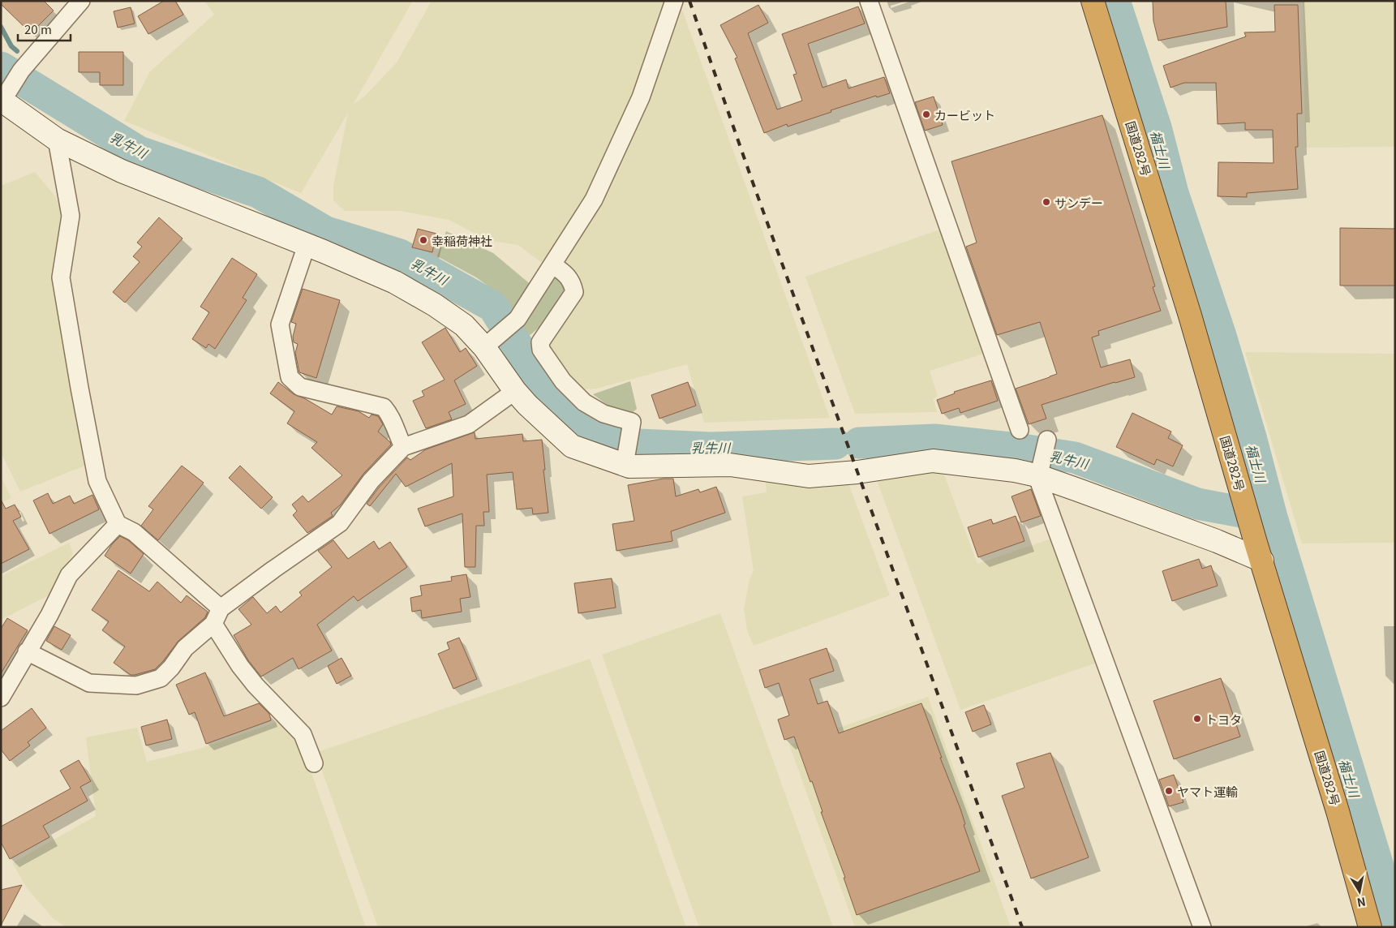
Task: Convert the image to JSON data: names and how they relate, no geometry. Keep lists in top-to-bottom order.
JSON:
{
  "streets": {
    "highway": ["国道282号"]
  },
  "water": ["乳牛川", "福士川"],
  "places": [
    "カービット",
    "サンデー",
    "幸稲荷神社",
    "トヨタ",
    "ヤマト運輸"
  ],
  "scale_bar": "20 m",
  "north": "bottom"
}
